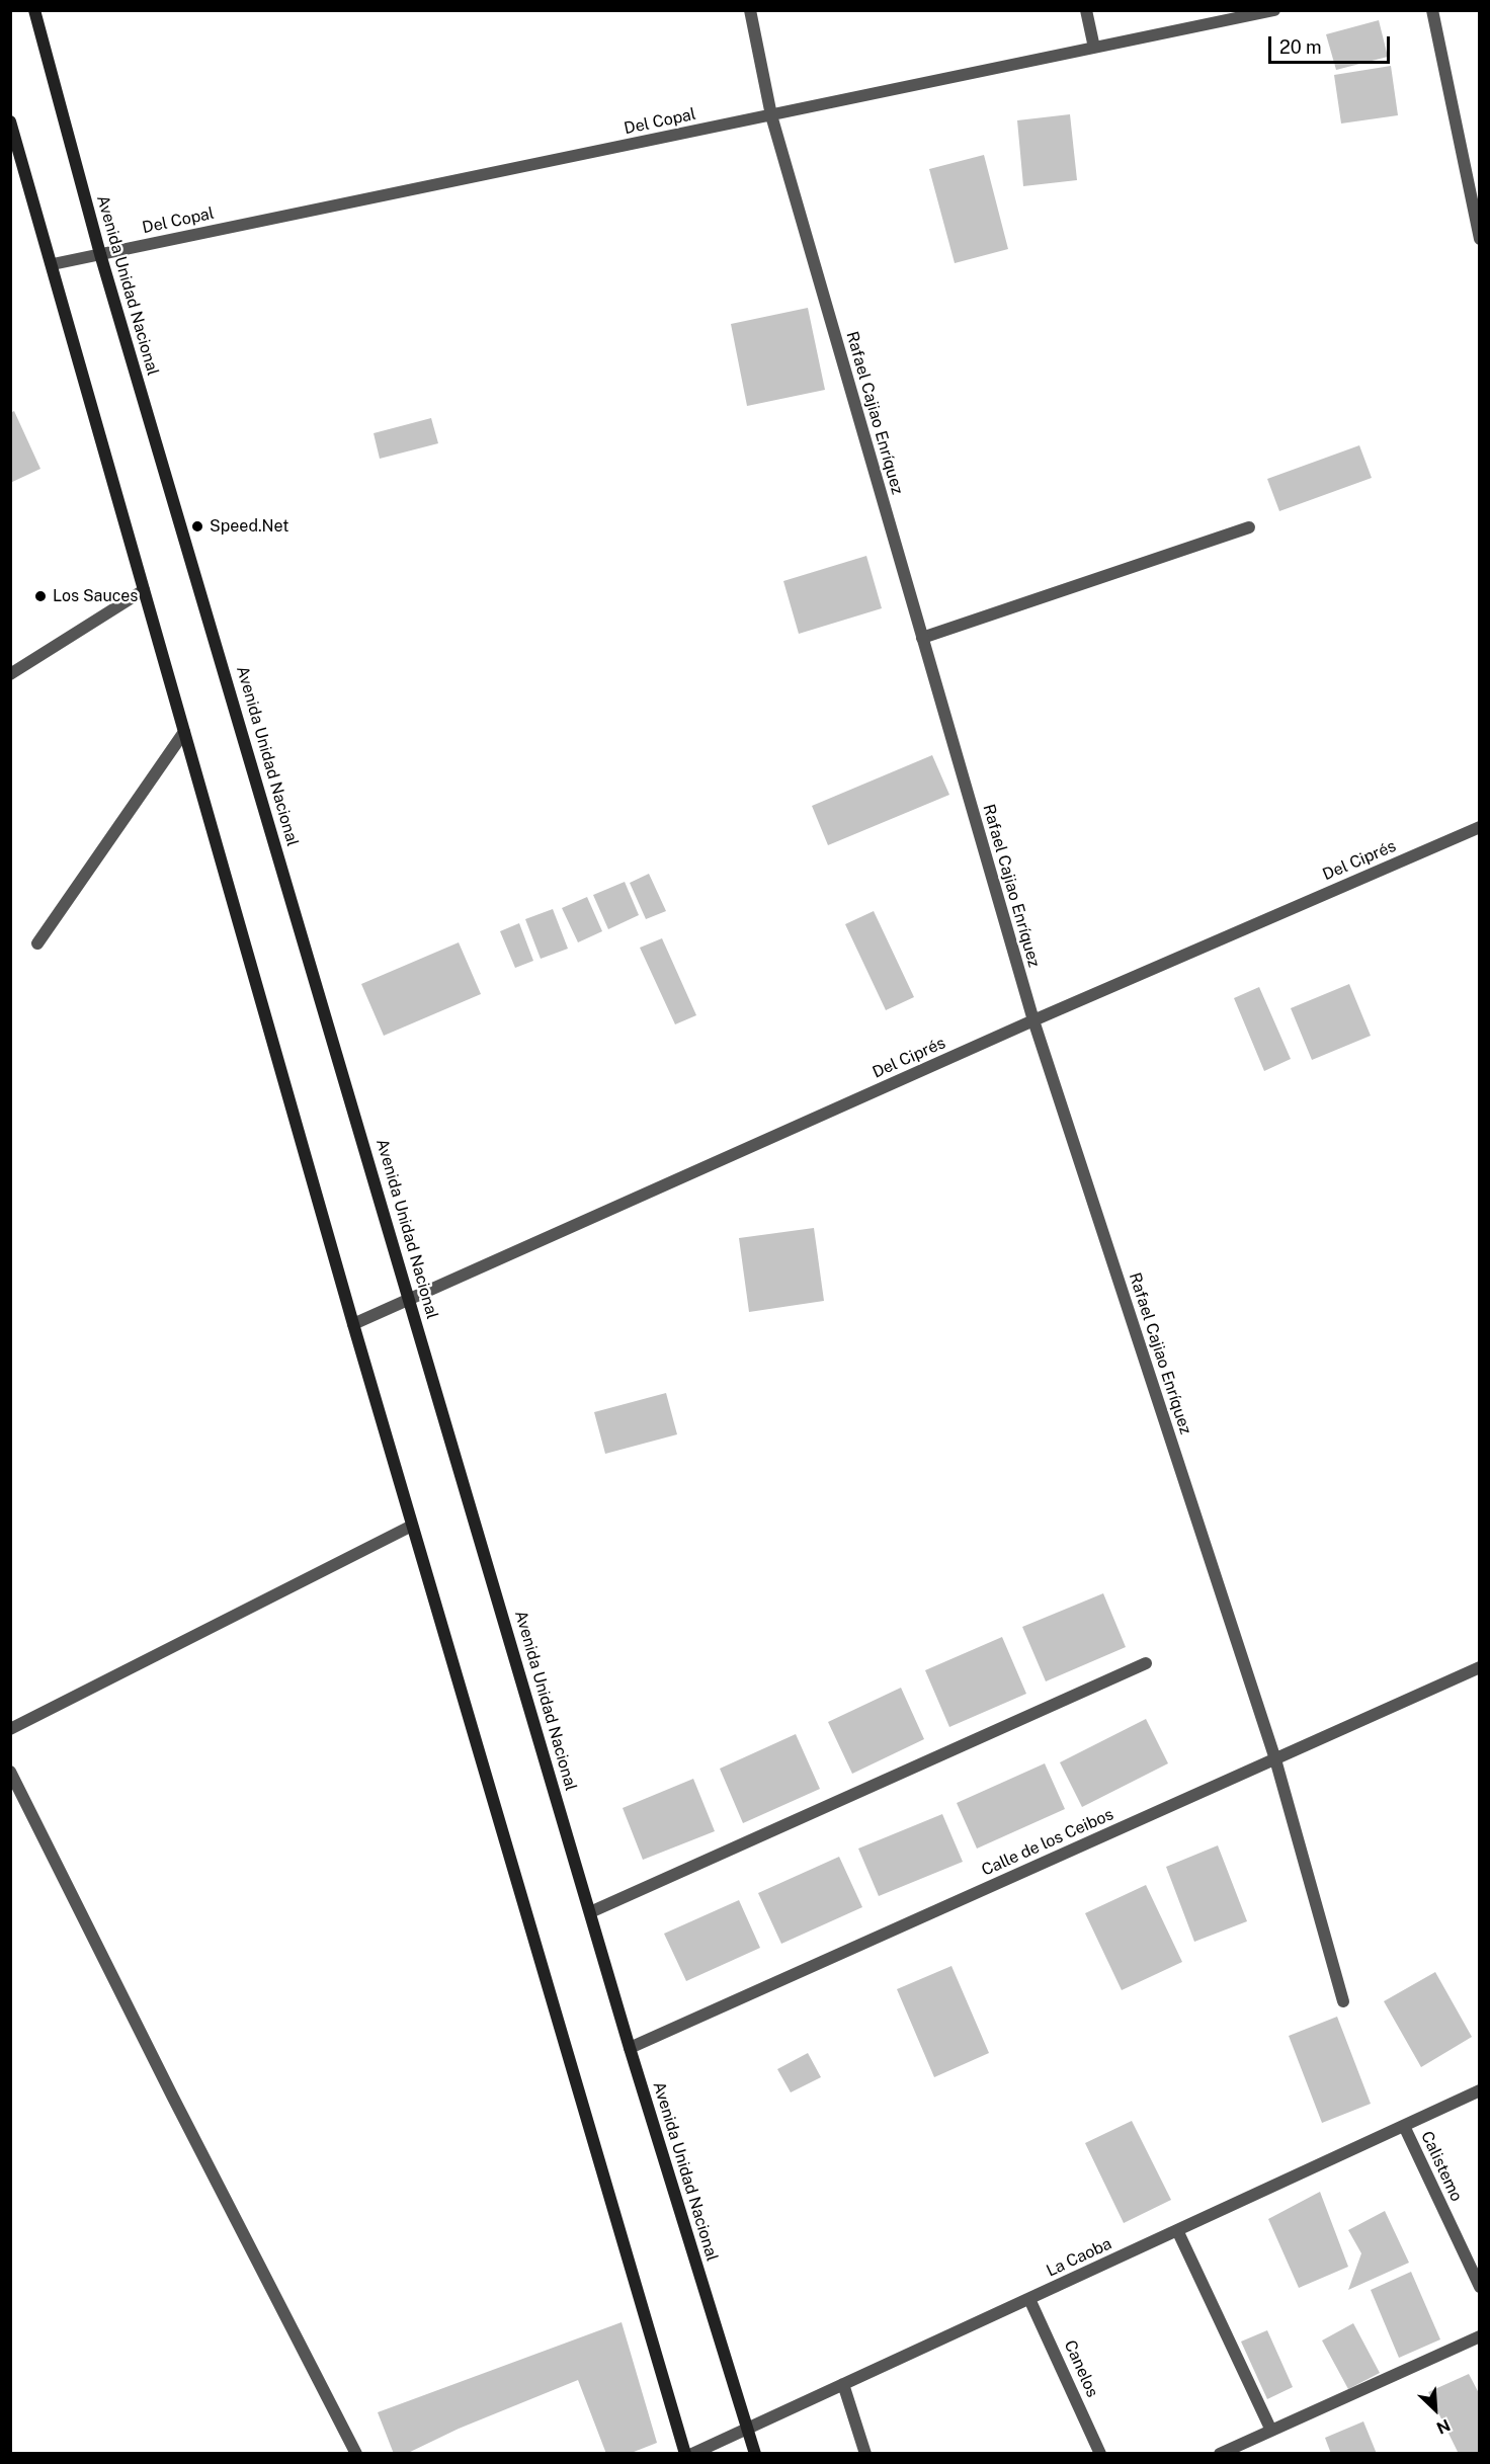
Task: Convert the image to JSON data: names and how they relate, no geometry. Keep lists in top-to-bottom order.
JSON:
{
  "streets": {
    "main road": ["Avenida Unidad Nacional"],
    "street": [
      "Del Copal",
      "Rafael Cajiao Enríquez",
      "Del Ciprés",
      "Calle de los Ceibos",
      "Calistemo",
      "La Caoba",
      "Canelos"
    ]
  },
  "crossings": [
    ["Del Copal", "Avenida Unidad Nacional"],
    ["Del Copal", "Rafael Cajiao Enríquez"],
    ["Avenida Unidad Nacional", "Del Ciprés"],
    ["Avenida Unidad Nacional", "Calle de los Ceibos"],
    ["Avenida Unidad Nacional", "La Caoba"],
    ["Rafael Cajiao Enríquez", "Del Ciprés"],
    ["Rafael Cajiao Enríquez", "Calle de los Ceibos"],
    ["Calistemo", "La Caoba"],
    ["La Caoba", "Canelos"]
  ],
  "places": ["Speed.Net", "Los Sauces"],
  "scale_bar": "20 m",
  "north": "bottom right"
}
